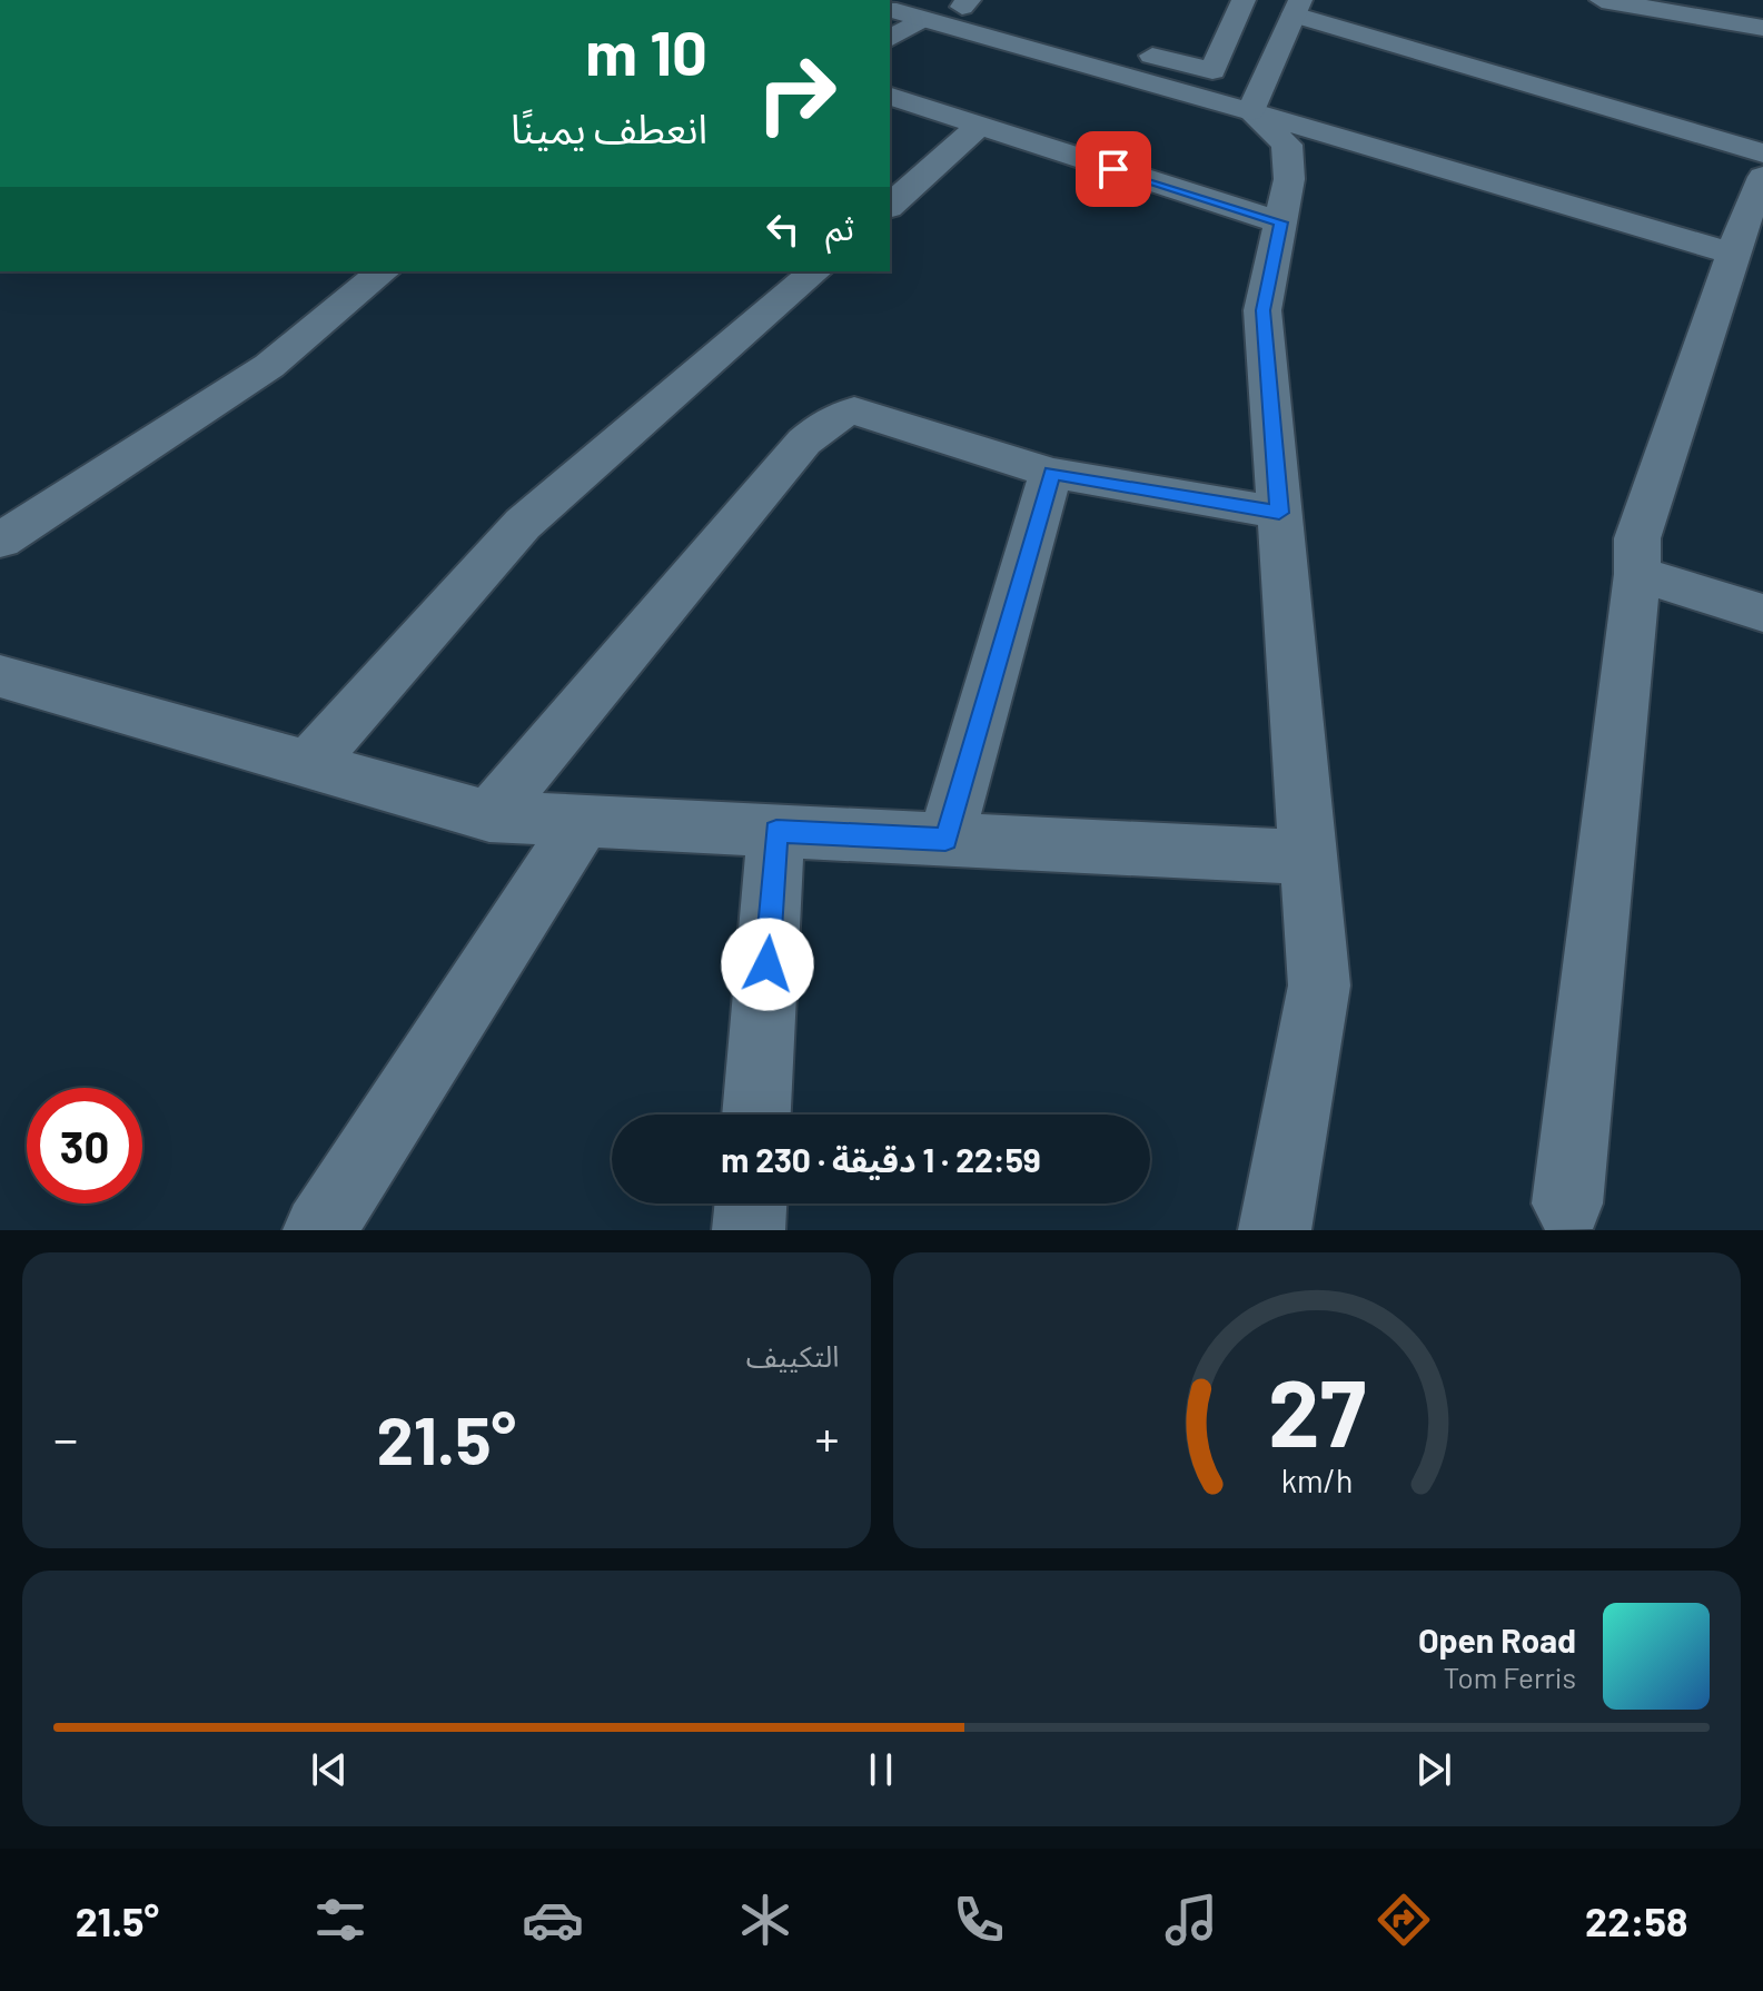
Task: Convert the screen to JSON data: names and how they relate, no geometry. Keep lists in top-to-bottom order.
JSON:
{
  "page": {
    "turn": ["10 m", "انعطف يمينًا"],
    "then": "ثم",
    "limit": "30",
    "trip": "22:59 · 1 دقيقة · 230 m",
    "tile": "التكييف",
    "heat": ["−", "21.5°", "+"],
    "song": ["Open Road", "Tom Ferris"],
    "tabs": ["22:58", "21.5°"],
    "gauge": ["27", "km/h"]
  }
}
